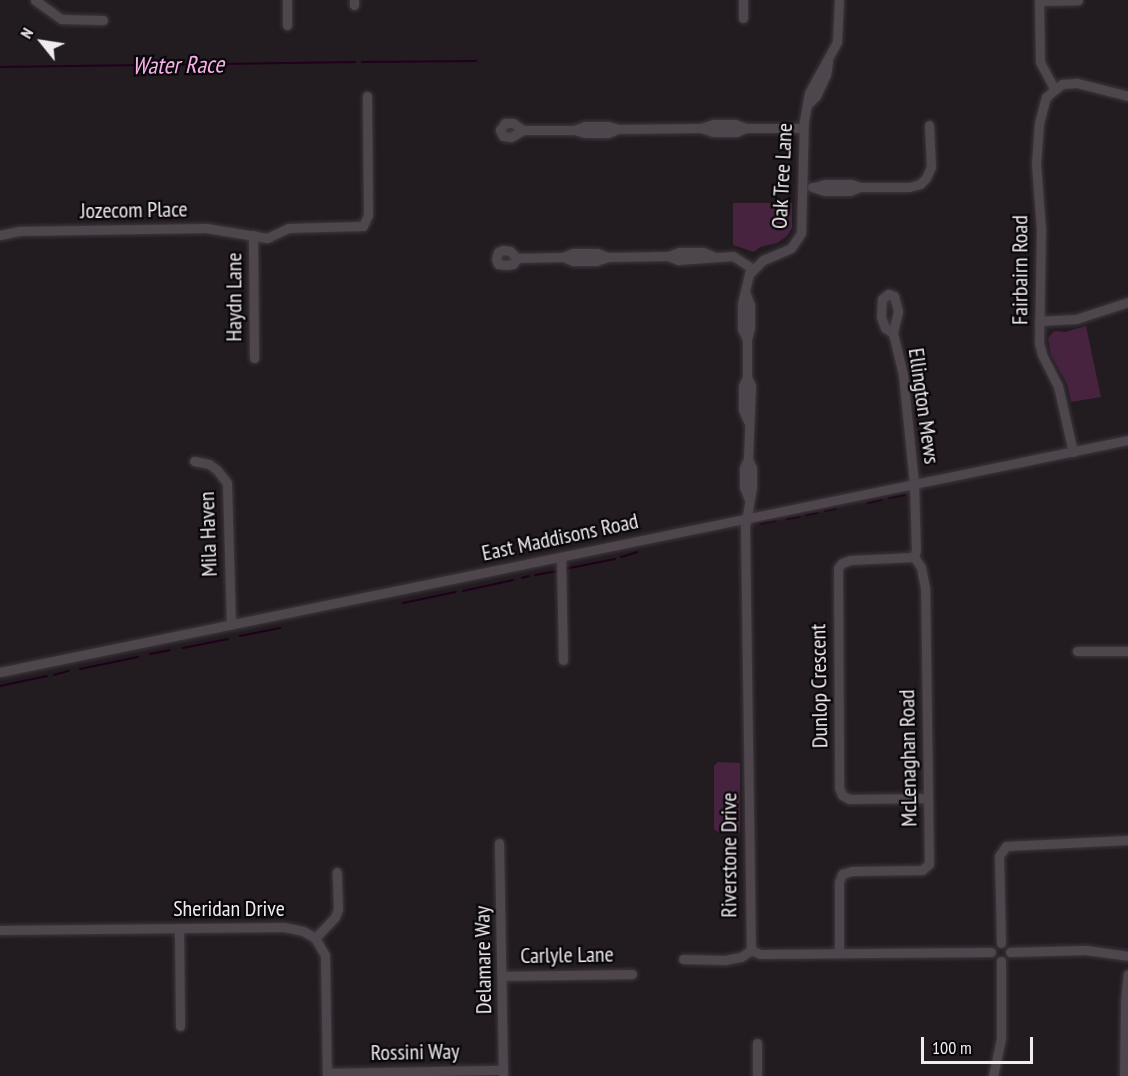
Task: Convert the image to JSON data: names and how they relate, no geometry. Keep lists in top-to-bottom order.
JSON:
{
  "streets": {
    "street": [
      "Oak Tree Lane",
      "Jozecom Place",
      "Fairbairn Road",
      "Haydn Lane",
      "Ellington Mews",
      "Mila Haven",
      "East Maddisons Road",
      "Dunlop Crescent",
      "McLenaghan Road",
      "Riverstone Drive",
      "Sheridan Drive",
      "Carlyle Lane",
      "Delamare Way",
      "Rossini Way"
    ]
  },
  "crossings": [
    ["Jozecom Place", "Haydn Lane"],
    ["Fairbairn Road", "East Maddisons Road"],
    ["Ellington Mews", "East Maddisons Road"],
    ["Ellington Mews", "McLenaghan Road"],
    ["Mila Haven", "East Maddisons Road"],
    ["East Maddisons Road", "McLenaghan Road"],
    ["East Maddisons Road", "Riverstone Drive"],
    ["Dunlop Crescent", "McLenaghan Road"],
    ["McLenaghan Road", "Riverstone Drive"],
    ["Carlyle Lane", "Delamare Way"],
    ["Delamare Way", "Rossini Way"]
  ],
  "water": ["Water Race"],
  "scale_bar": "100 m",
  "north": "top left"
}
